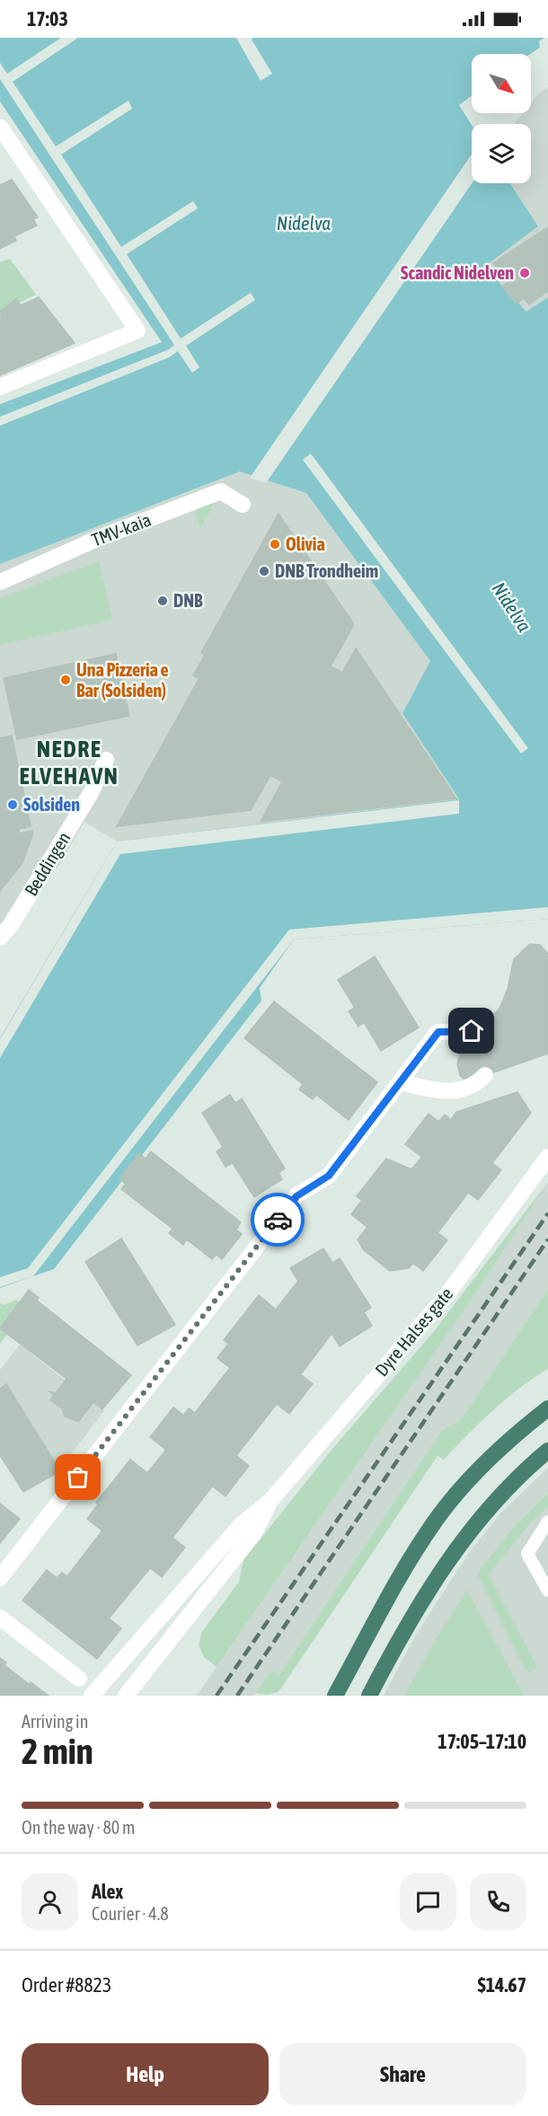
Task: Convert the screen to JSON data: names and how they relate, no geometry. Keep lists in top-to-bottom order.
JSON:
{
  "streets": {
    "street": ["TMV-kaia", "Beddingen", "Dyre Halses gate"]
  },
  "districts": ["NEDRE ELVEHAVN"],
  "water": ["Nidelva"],
  "places": [
    "Scandic Nidelven",
    "Olivia",
    "DNB Trondheim",
    "DNB",
    "Una Pizzeria e Bar (Solsiden)",
    "Solsiden"
  ],
  "north": "bottom right",
  "page": {
    "status": "17:03",
    "heading": ["2 min", "Arriving in", "17:05–17:10"],
    "panel": [
      "Alex",
      "Courier · 4.8",
      "Order #8823",
      "$14.67"
    ],
    "bar": "On the way · 80 m",
    "buttons": ["Help", "Share"]
  }
}
